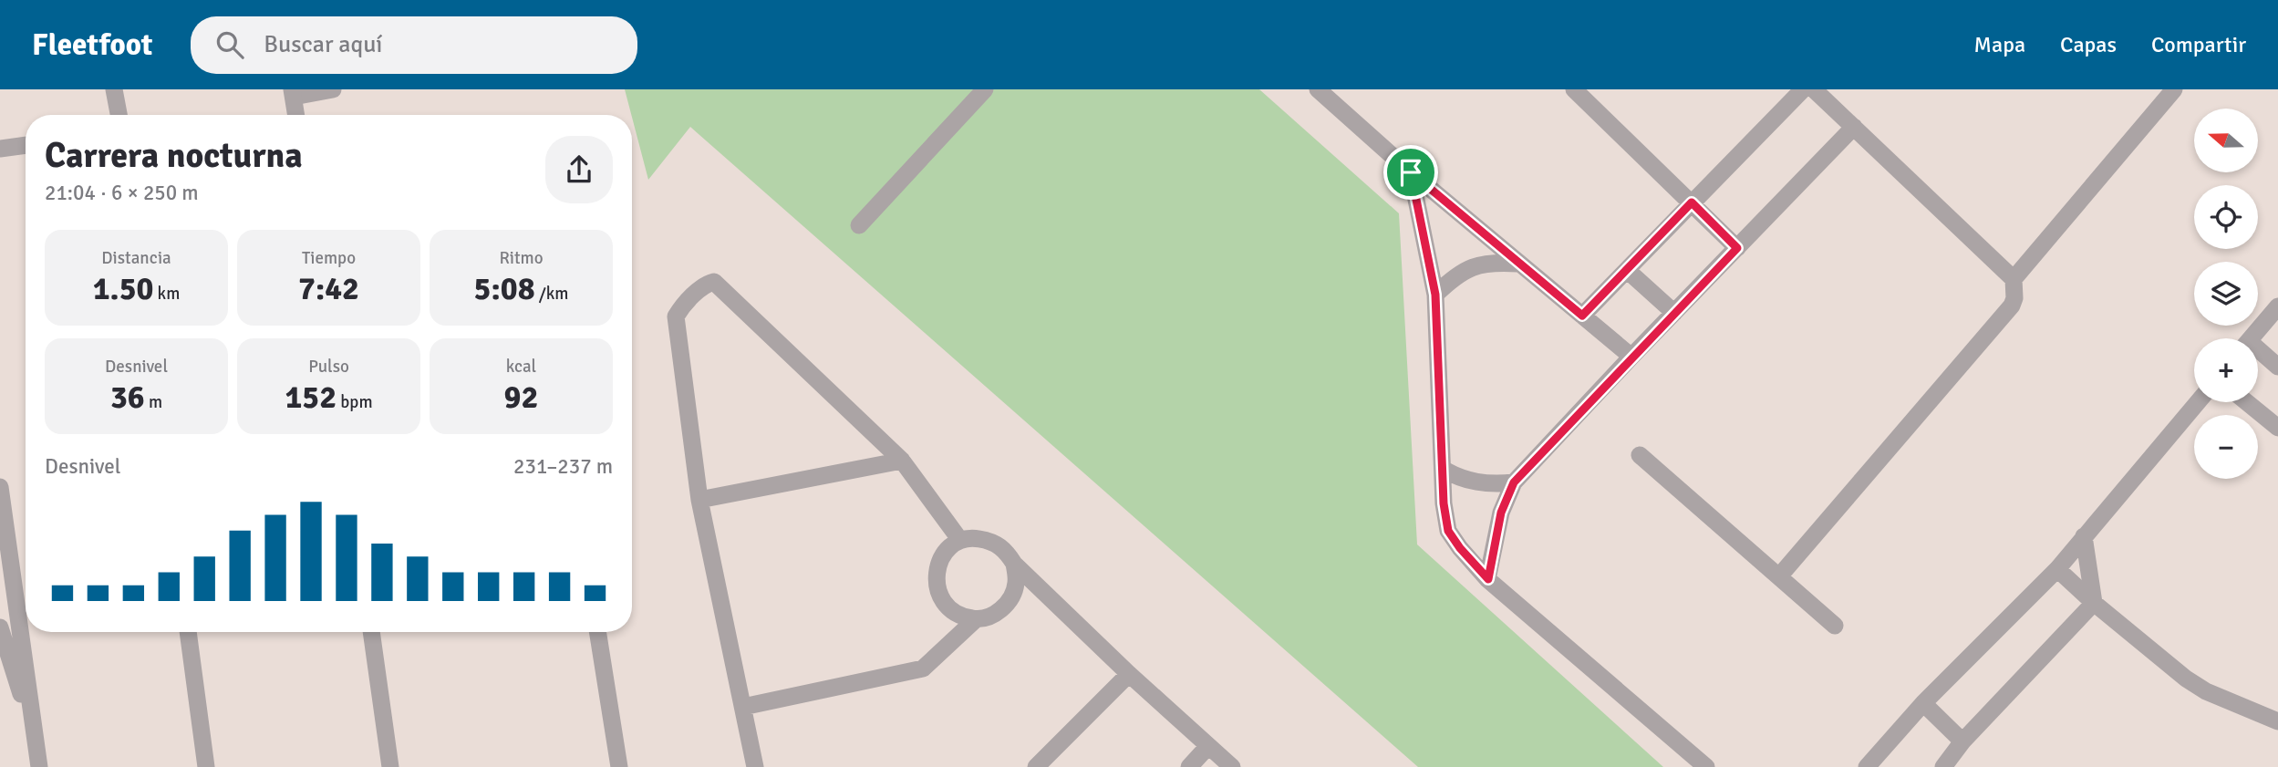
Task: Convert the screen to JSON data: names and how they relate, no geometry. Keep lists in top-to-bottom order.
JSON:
{
  "north": "left",
  "page": {
    "header": "Fleetfoot",
    "search": "Buscar aquí",
    "nav": ["Mapa", "Capas", "Compartir"],
    "map_buttons": ["+", "−"],
    "heading": ["Carrera nocturna", "21:04 · 6 × 250 m"],
    "stats": [
      ["Distancia", "1.50 km"],
      ["Tiempo", "7:42"],
      ["Ritmo", "5:08 /km"],
      ["Desnivel", "36 m"],
      ["Pulso", "152 bpm"],
      ["kcal", "92"]
    ],
    "chart": ["Desnivel", "231–237 m"]
  }
}
